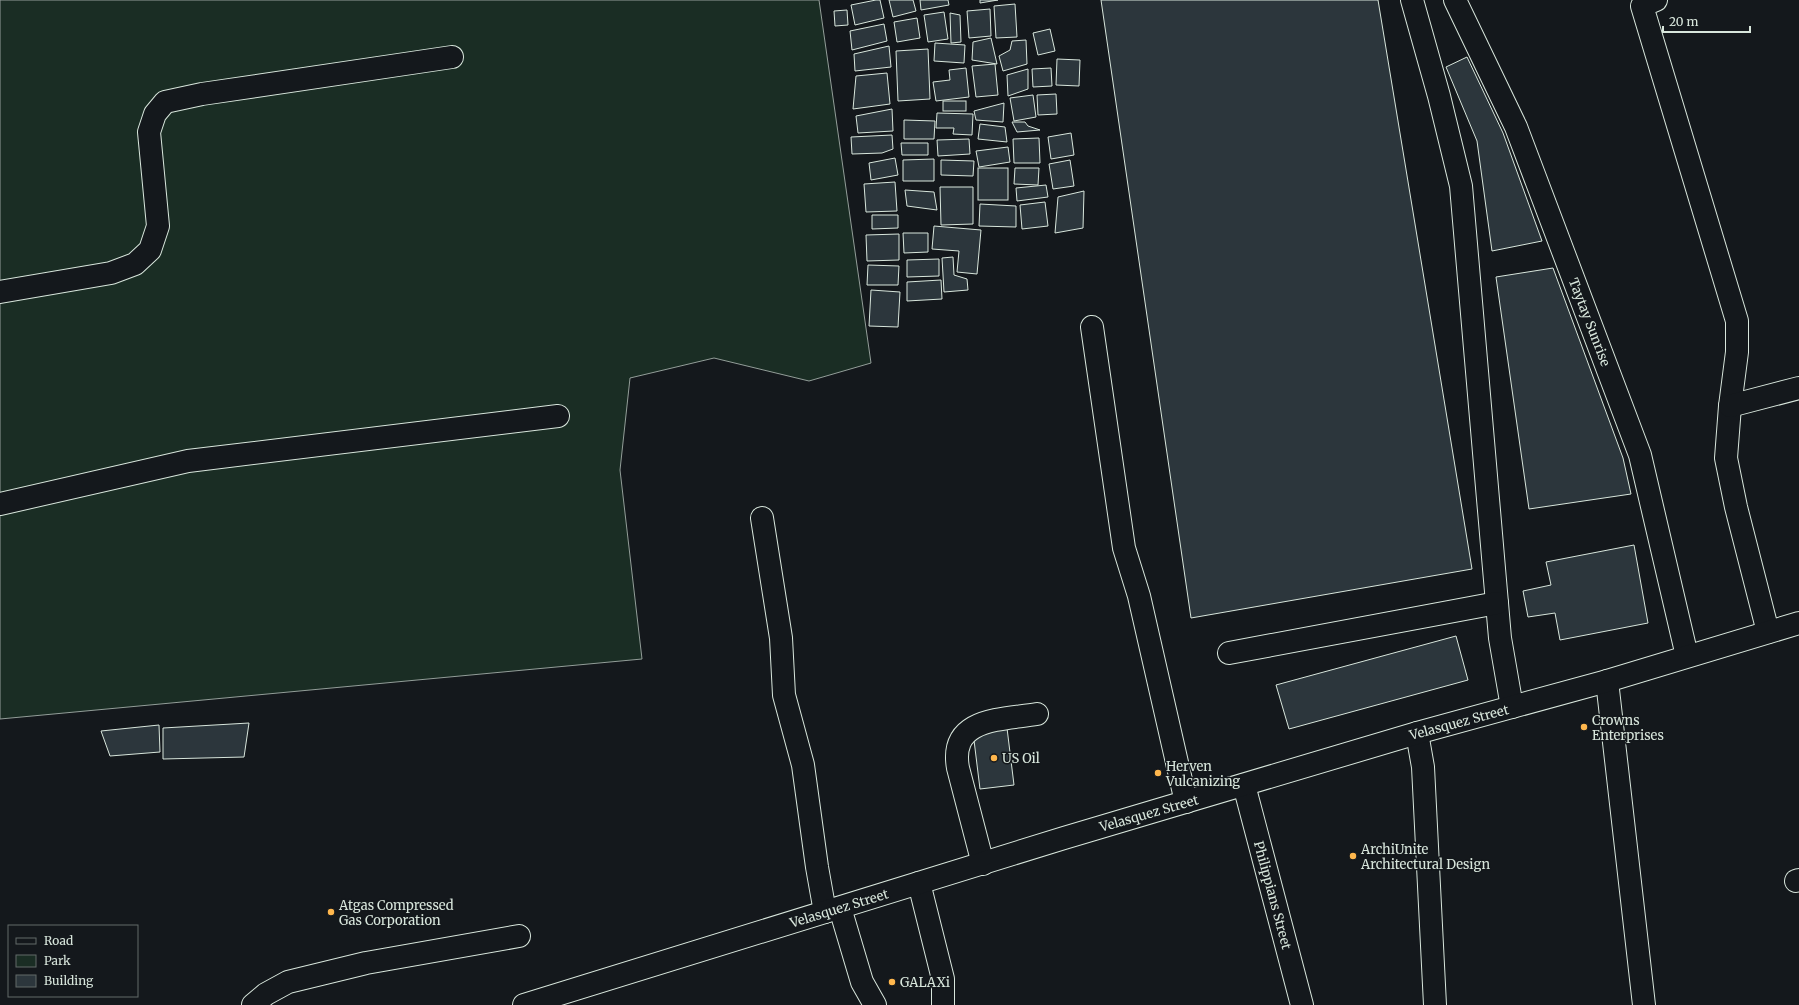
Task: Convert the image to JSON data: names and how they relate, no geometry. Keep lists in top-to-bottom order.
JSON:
{
  "streets": {
    "main road": ["Taytay Sunrise", "Velasquez Street", "Philippians Street"]
  },
  "crossings": [
    ["Taytay Sunrise", "Velasquez Street"],
    ["Velasquez Street", "Philippians Street"]
  ],
  "places": [
    "Crowns Enterprises",
    "US Oil",
    "Herven Vulcanizing",
    "ArchiUnite Architectural Design",
    "Atgas Compressed Gas Corporation",
    "GALAXi"
  ],
  "legend": ["Road", "Park", "Building"],
  "scale_bar": "20 m"
}
